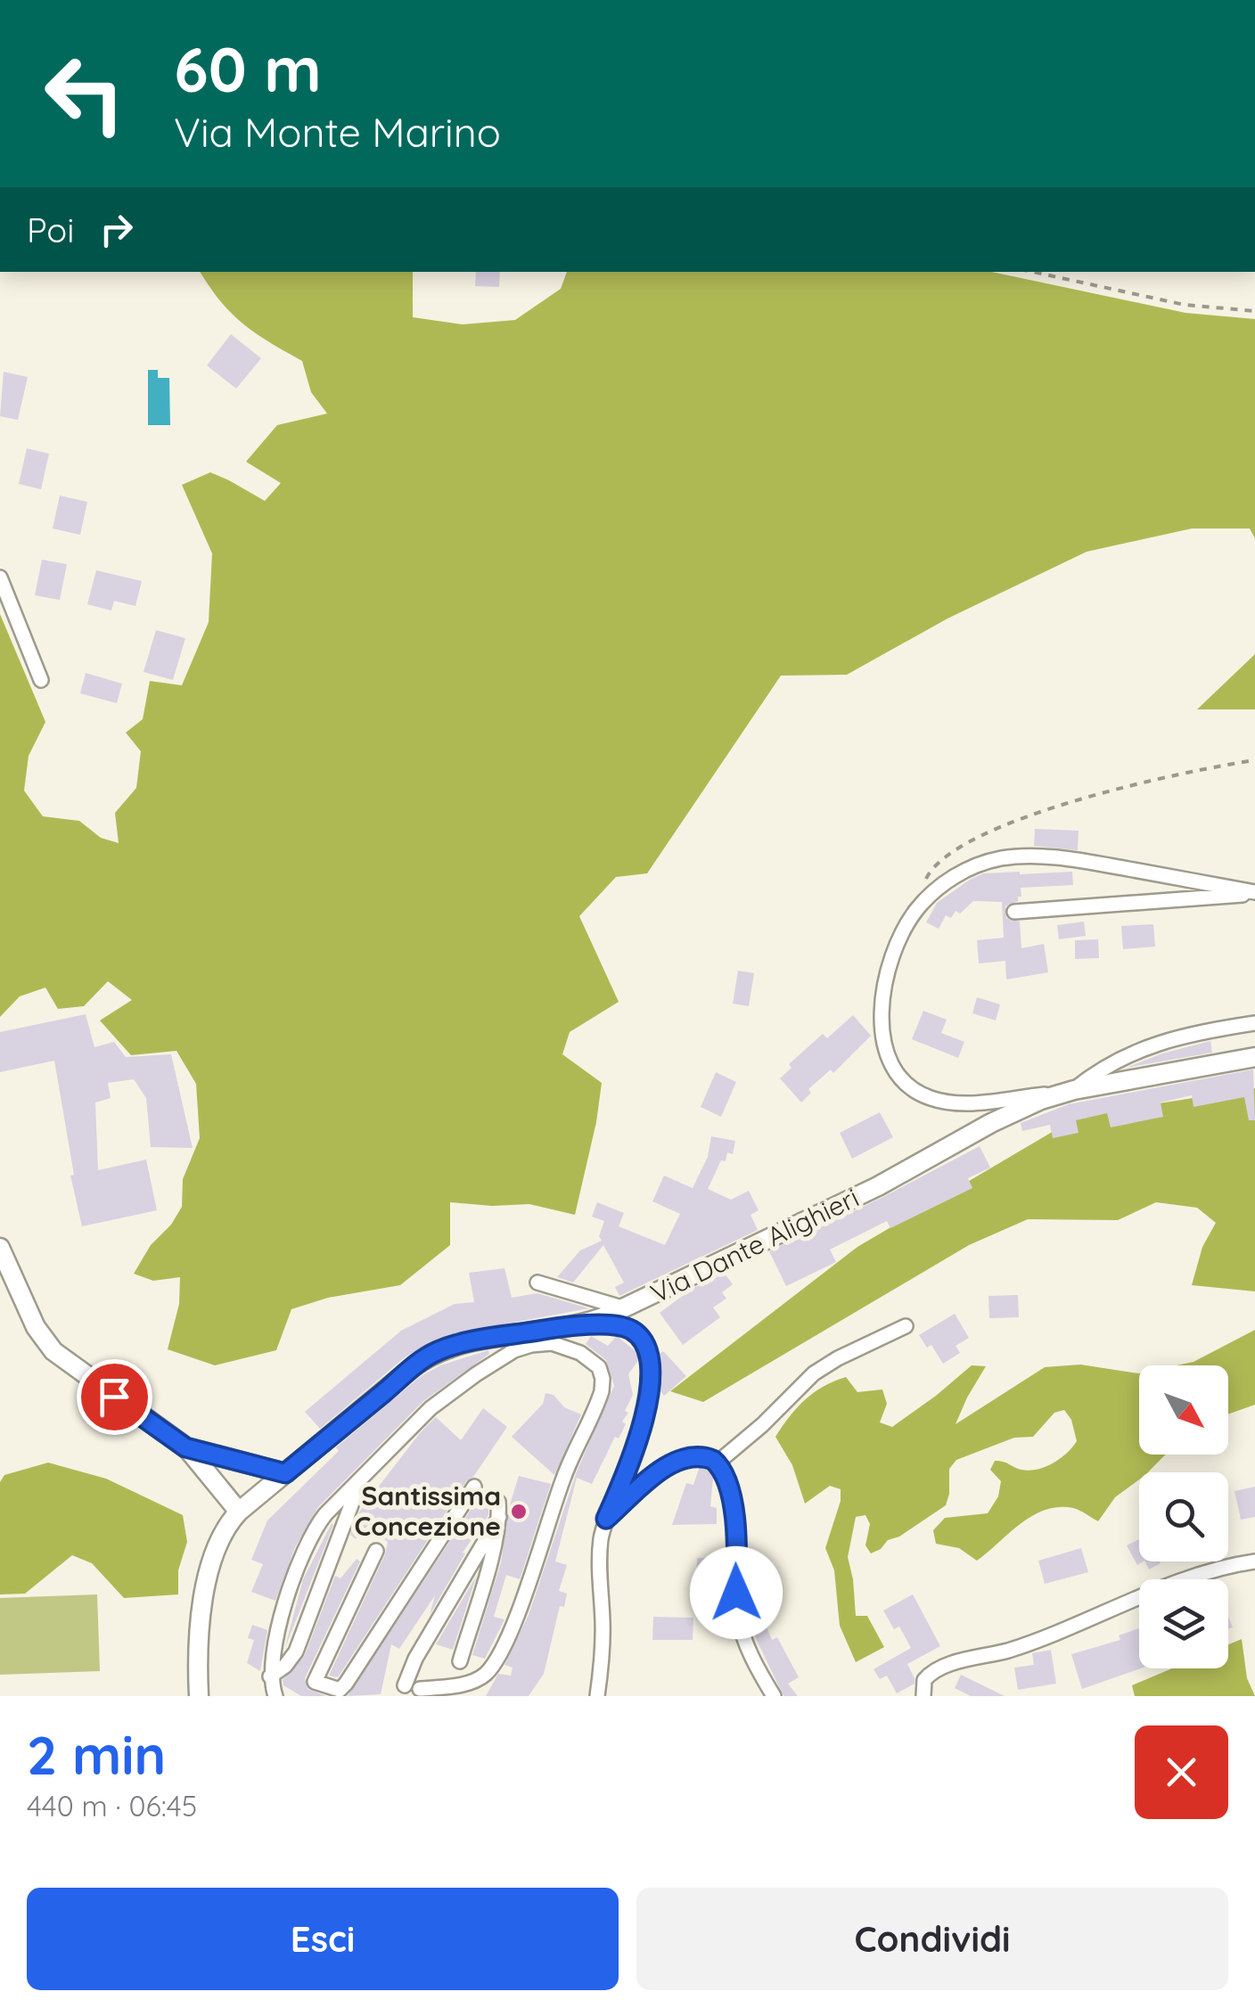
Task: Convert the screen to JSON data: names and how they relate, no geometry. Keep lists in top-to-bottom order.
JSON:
{
  "streets": {
    "main road": ["Via Dante Alighieri"]
  },
  "places": ["Santissima Concezione"],
  "north": "bottom right",
  "page": {
    "turn": ["60 m", "Via Monte Marino"],
    "then": "Poi",
    "heading": ["2 min", "440 m · 06:45"],
    "buttons": ["Esci", "Condividi"]
  }
}
